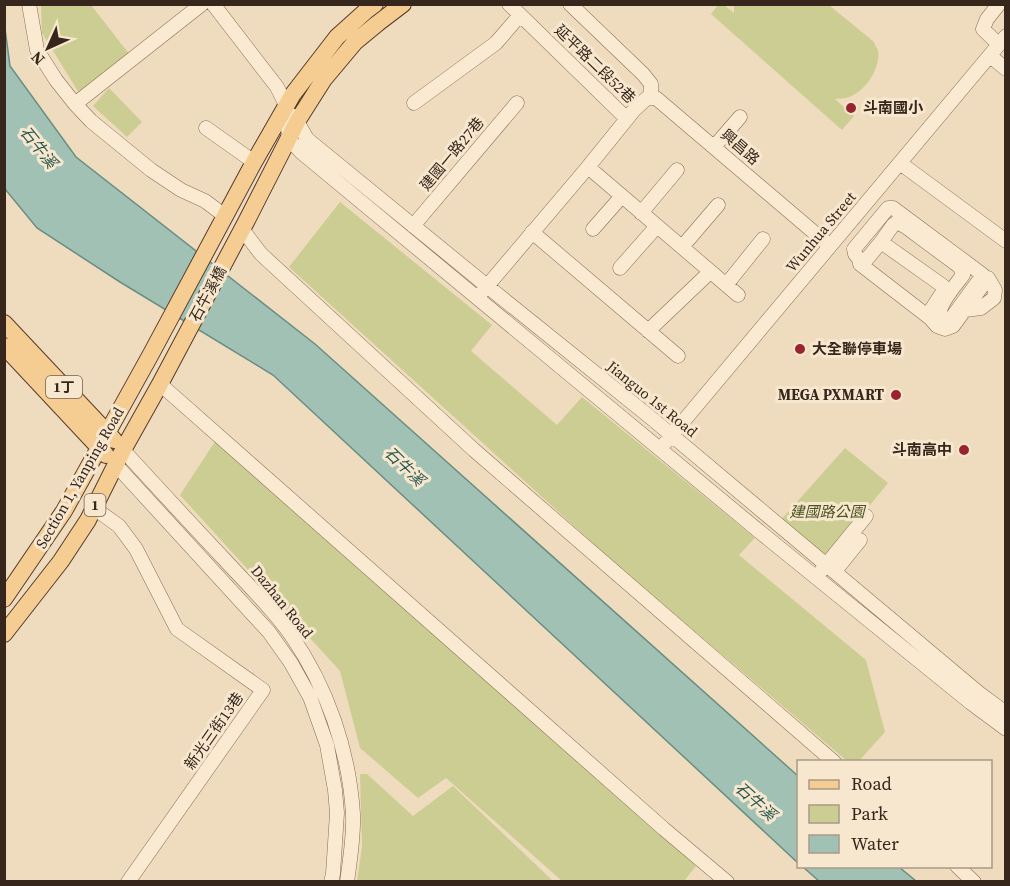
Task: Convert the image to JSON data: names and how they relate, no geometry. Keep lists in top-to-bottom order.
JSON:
{
  "streets": {
    "main road": [
      "石牛溪橋",
      "1丁",
      "Section 1, Yanping Road",
      "1"
    ],
    "street": [
      "延平路二段52巷",
      "興昌路",
      "建國一路27巷",
      "Wunhua Street",
      "Jianguo 1st Road",
      "Dazhan Road",
      "新光三街13巷"
    ]
  },
  "crossings": [
    ["延平路二段52巷", "Jianguo 1st Road"],
    ["興昌路", "Wunhua Street"],
    ["建國一路27巷", "Jianguo 1st Road"],
    ["Wunhua Street", "Jianguo 1st Road"],
    ["石牛溪橋", "Section 1, Yanping Road"],
    ["石牛溪橋", "1"],
    ["1丁", "Section 1, Yanping Road"],
    ["1丁", "Dazhan Road"],
    ["Jianguo 1st Road", "1"],
    ["Section 1, Yanping Road", "Dazhan Road"],
    ["Section 1, Yanping Road", "新光三街13巷"]
  ],
  "water": ["石牛溪"],
  "parks": ["建國路公園"],
  "places": [
    "斗南國小",
    "大全聯停車場",
    "MEGA PXMART",
    "斗南高中"
  ],
  "legend": ["Road", "Park", "Water"],
  "north": "bottom left"
}
